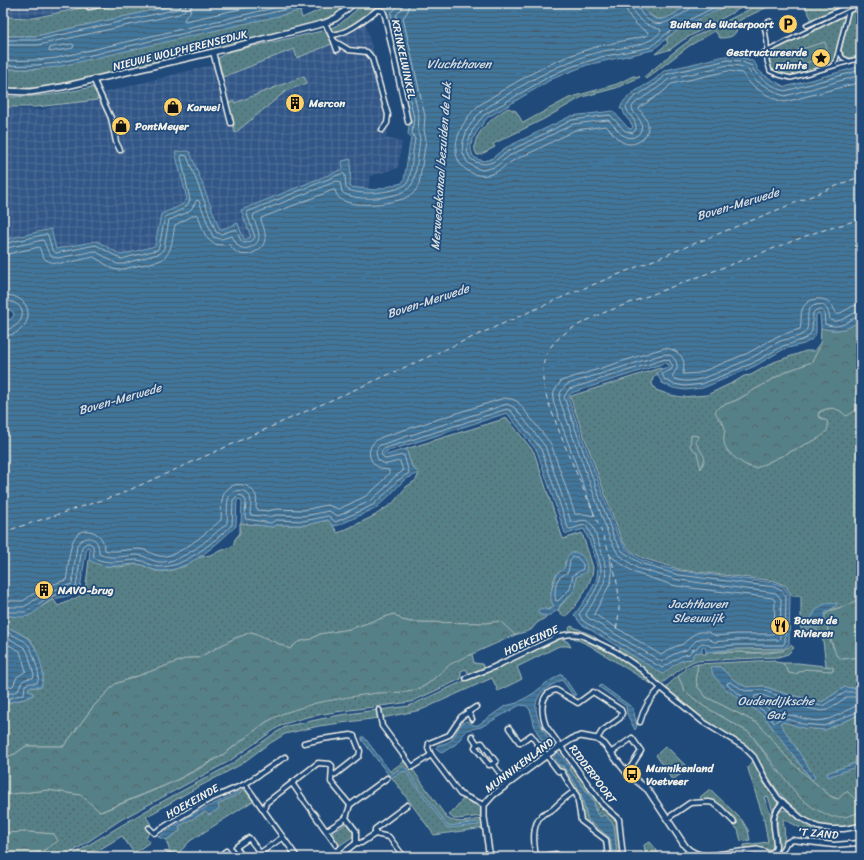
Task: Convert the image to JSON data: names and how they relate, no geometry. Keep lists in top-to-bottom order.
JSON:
{
  "streets": {
    "street": [
      "NIEUWE WOLPHERENSEDIJK",
      "KRINKELWINKEL",
      "HOEKEINDE",
      "MUNNIKENLAND",
      "RIDDERPOORT",
      "'T ZAND"
    ]
  },
  "crossings": [
    ["MUNNIKENLAND", "RIDDERPOORT"]
  ],
  "water": [
    "Vluchthaven",
    "Merwedekanaal bezuiden de Lek",
    "Boven-Merwede",
    "Jachthaven Sleeuwijk",
    "Oudendijksche Gat"
  ],
  "places": {
    "parking": ["Buiten de Waterpoort"],
    "place": ["Gestructureerde ruimte"],
    "building": ["Mercon", "NAVO-brug"],
    "shop": ["Karwei", "PontMeyer"],
    "restaurant": ["Boven de Rivieren"],
    "bus stop": ["Munnikenland Voetveer"]
  }
}
